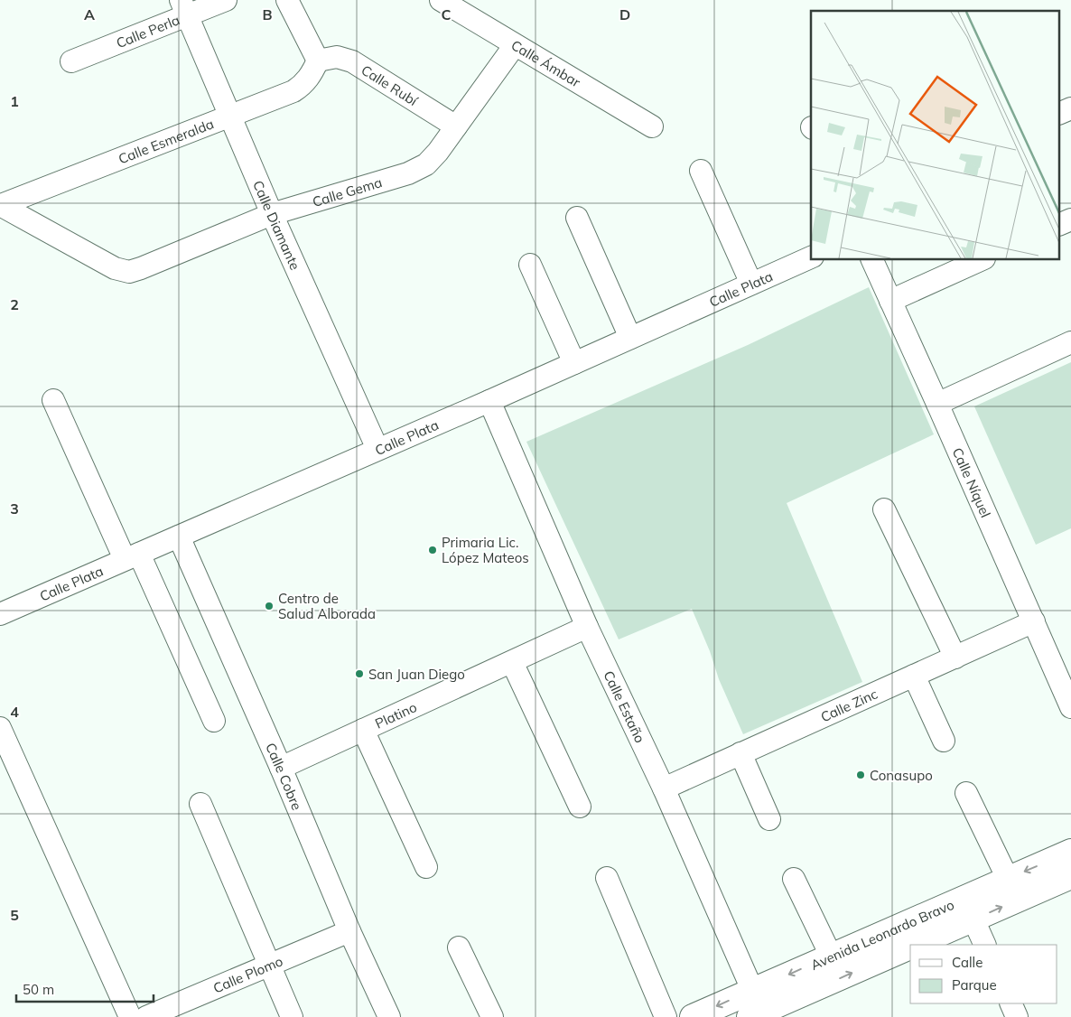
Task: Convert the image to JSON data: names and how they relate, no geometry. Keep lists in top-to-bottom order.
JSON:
{
  "streets": {
    "street": [
      "Calle Perla",
      "Calle Ámbar",
      "Calle Rubí",
      "Calle Esmeralda",
      "Calle Gema",
      "Calle Diamante",
      "Calle Plata",
      "Calle Níquel",
      "Calle Zinc",
      "Calle Estaño",
      "Platino",
      "Calle Cobre",
      "Avenida Leonardo Bravo",
      "Calle Plomo"
    ]
  },
  "crossings": [
    ["Calle Perla", "Calle Diamante"],
    ["Calle Ámbar", "Calle Gema"],
    ["Calle Rubí", "Calle Esmeralda"],
    ["Calle Rubí", "Calle Gema"],
    ["Calle Esmeralda", "Calle Gema"],
    ["Calle Esmeralda", "Calle Diamante"],
    ["Calle Gema", "Calle Diamante"],
    ["Calle Diamante", "Calle Plata"],
    ["Calle Plata", "Calle Estaño"],
    ["Calle Plata", "Calle Cobre"],
    ["Calle Níquel", "Calle Zinc"],
    ["Calle Zinc", "Calle Estaño"],
    ["Calle Estaño", "Platino"],
    ["Calle Estaño", "Avenida Leonardo Bravo"],
    ["Platino", "Calle Cobre"],
    ["Calle Cobre", "Calle Plomo"]
  ],
  "places": [
    "Primaria Lic. López Mateos",
    "Centro de Salud Alborada",
    "San Juan Diego",
    "Conasupo"
  ],
  "legend": ["Calle", "Parque"],
  "scale_bar": "50 m",
  "grid": {
    "columns": [
      "A",
      "B",
      "C",
      "D"
    ],
    "rows": [
      "1",
      "2",
      "3",
      "4",
      "5"
    ]
  }
}
